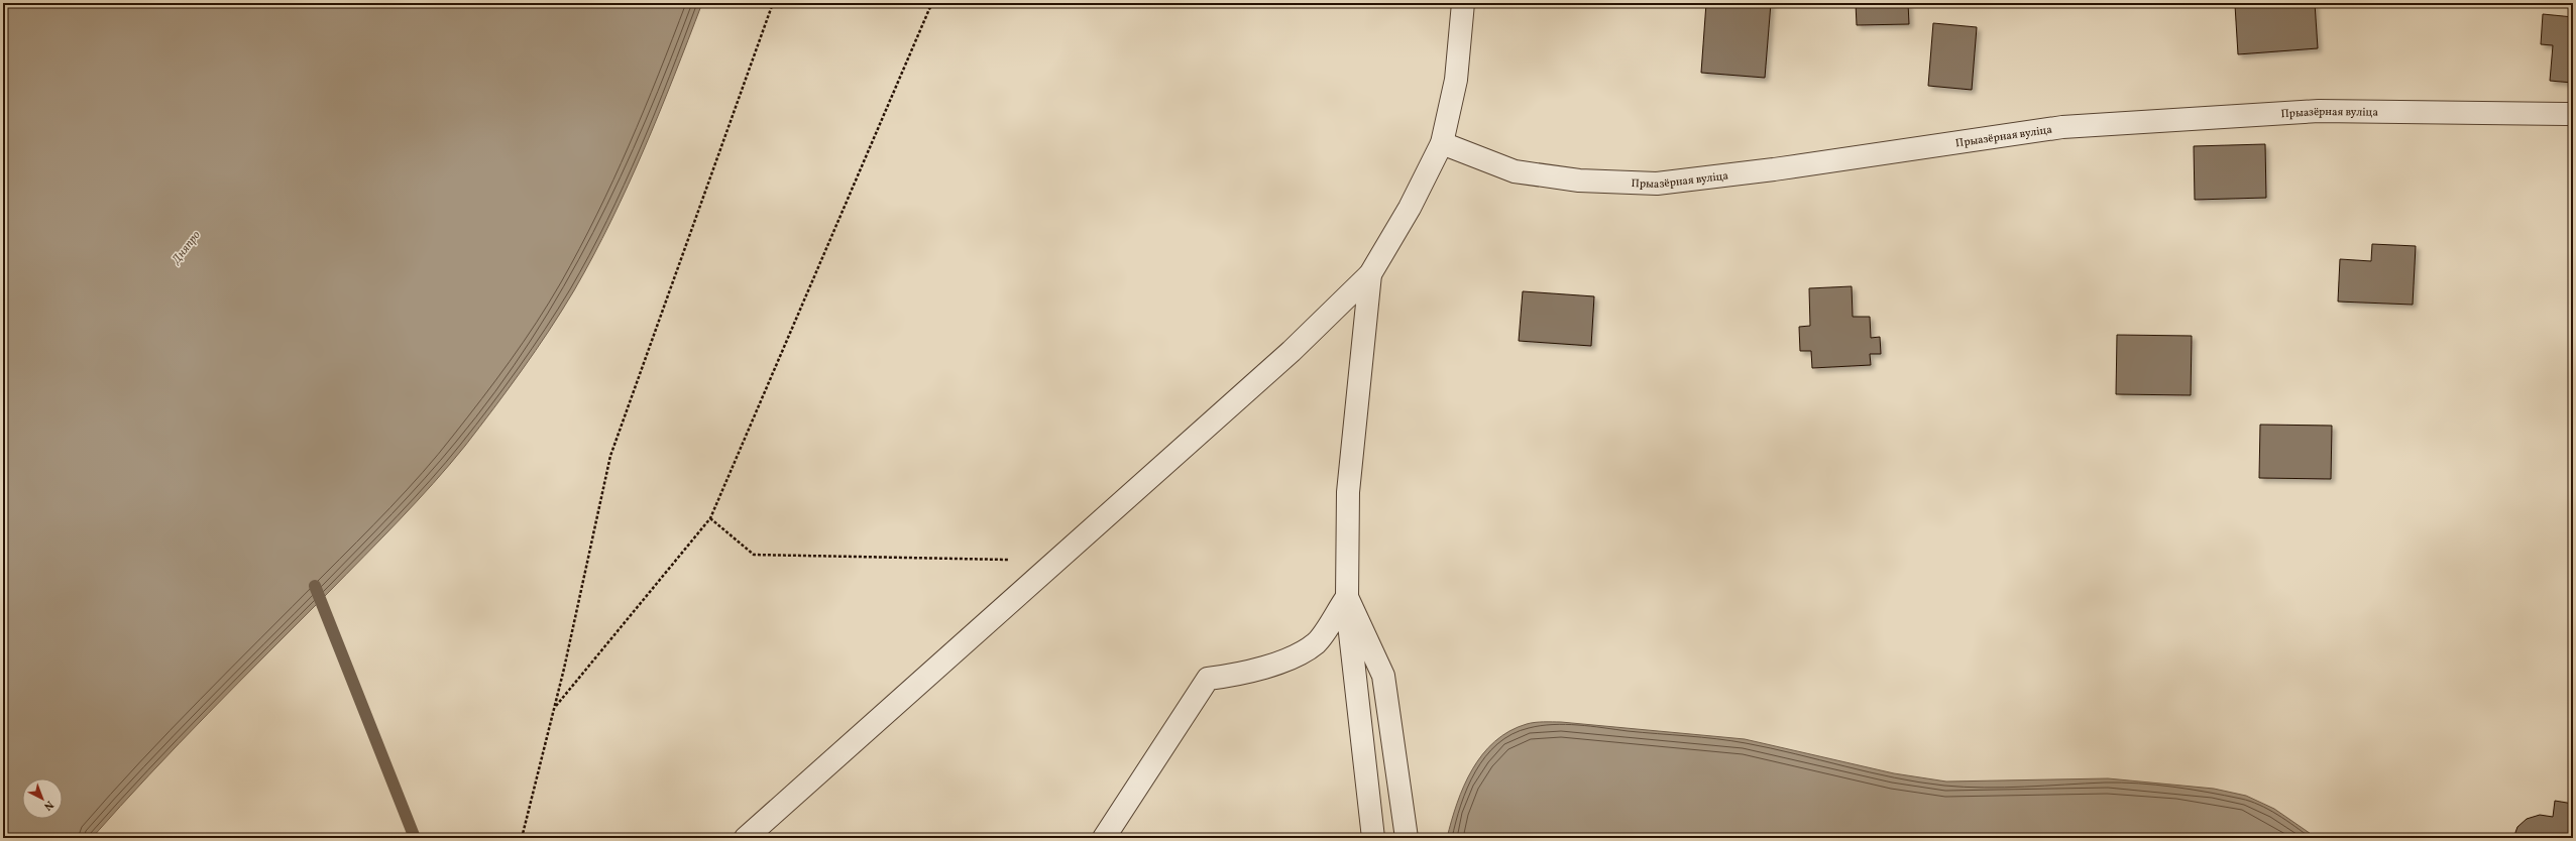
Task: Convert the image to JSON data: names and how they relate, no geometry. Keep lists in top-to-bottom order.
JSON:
{
  "streets": {
    "street": ["Прыазёрная вуліца"]
  },
  "water": ["Дняпро"],
  "north": "bottom right"
}
